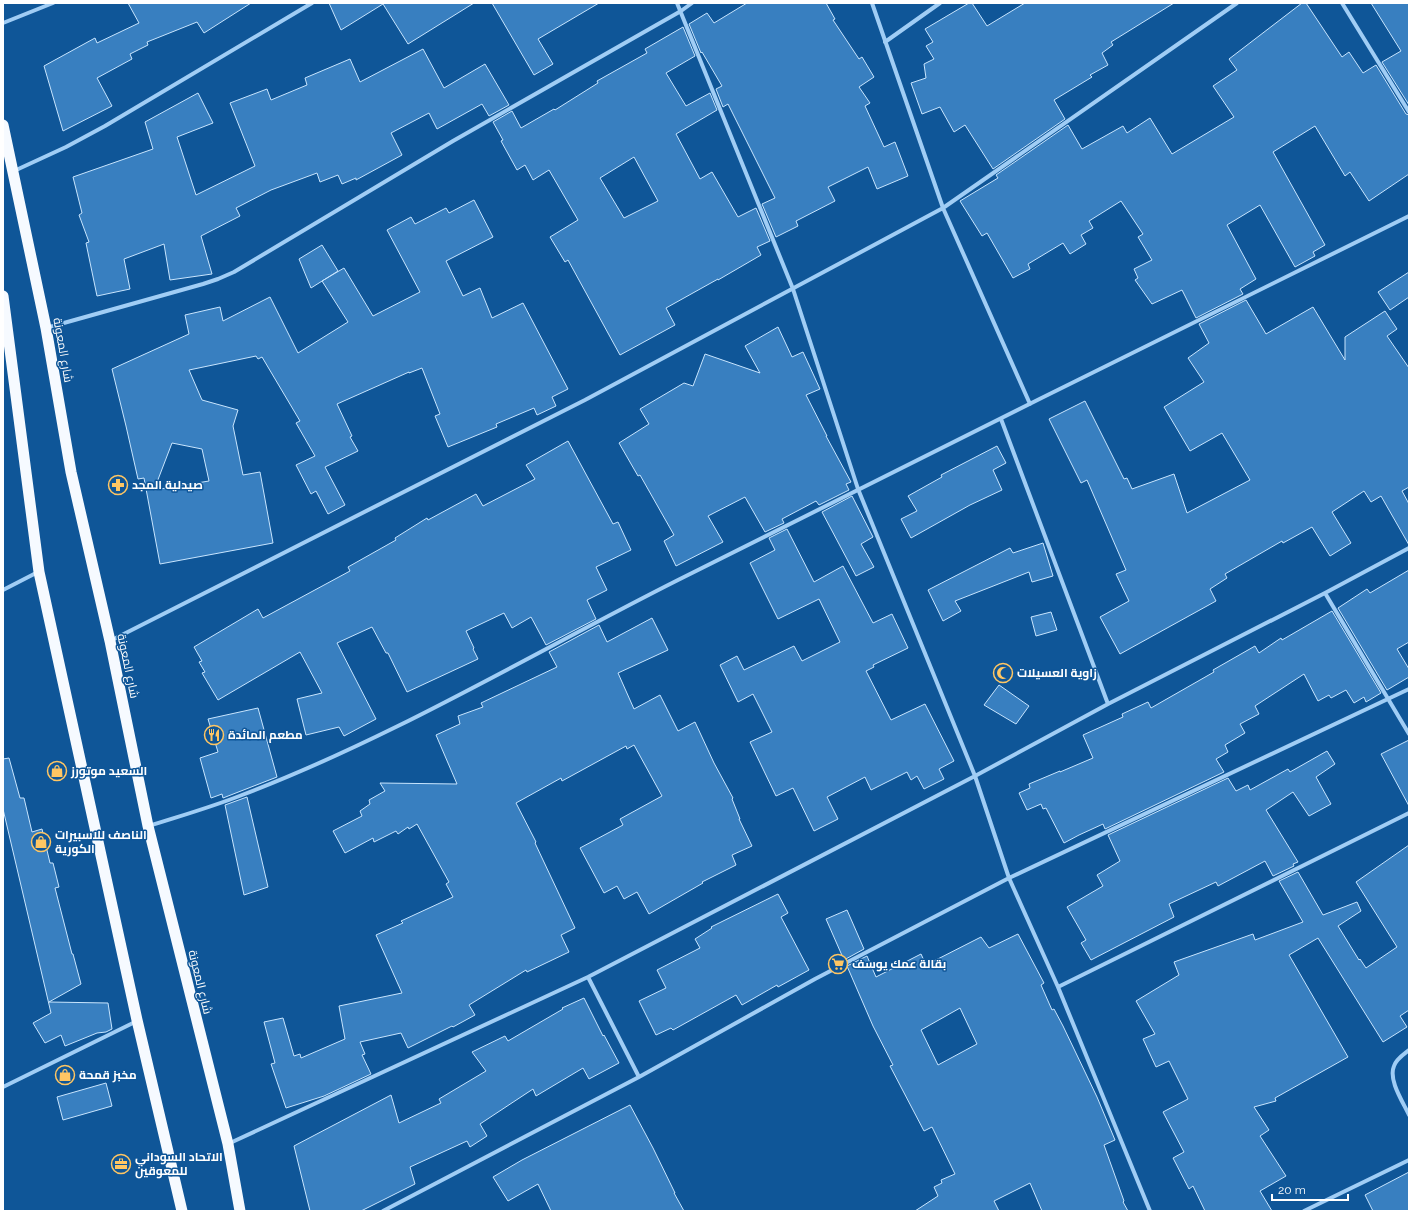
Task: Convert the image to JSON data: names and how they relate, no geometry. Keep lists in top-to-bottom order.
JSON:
{
  "streets": {
    "highway": ["شارع المعونة"]
  },
  "places": {
    "pharmacy": ["صيدلية المجد"],
    "mosque": ["زاوية العسيلات"],
    "restaurant": ["مطعم المائدة"],
    "shop": ["السعيد موتورز", "الناصف للاسبيرات الكورية", "مخبز قمحة"],
    "supermarket": ["بقالة عمك يوسف"],
    "office": ["الاتحاد السوداني للمعوقين"]
  },
  "scale_bar": "20 m"
}
